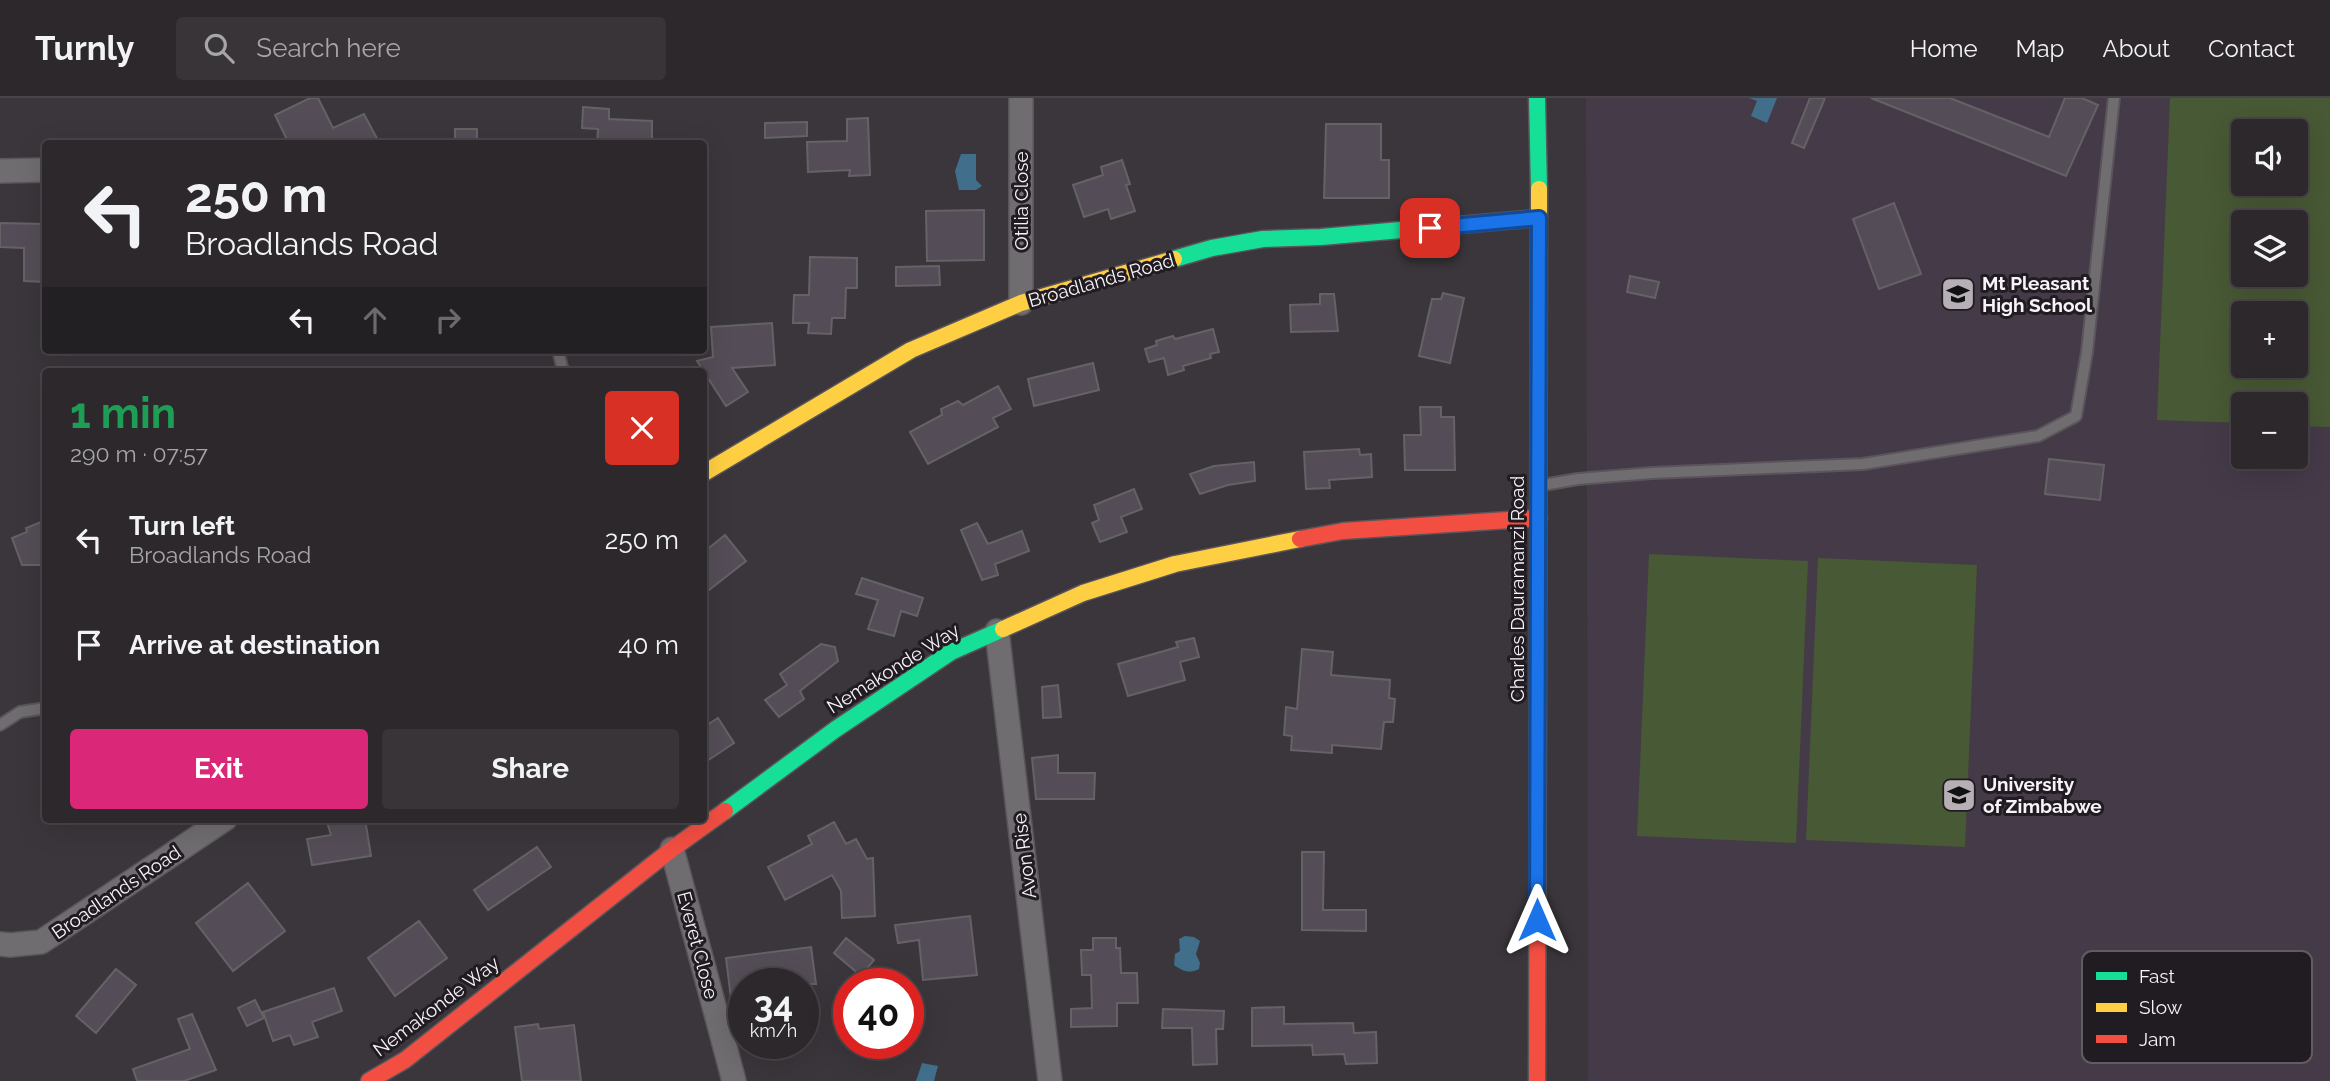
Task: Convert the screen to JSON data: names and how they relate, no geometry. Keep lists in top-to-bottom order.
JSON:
{
  "streets": {
    "street": [
      "Otilia Close",
      "Broadlands Road",
      "Charles Dauramanzi Road",
      "Nemakonde Way",
      "Avon Rise",
      "Everet Close"
    ]
  },
  "crossings": [
    ["Otilia Close", "Broadlands Road"],
    ["Broadlands Road", "Charles Dauramanzi Road"],
    ["Charles Dauramanzi Road", "Nemakonde Way"],
    ["Nemakonde Way", "Avon Rise"],
    ["Nemakonde Way", "Everet Close"]
  ],
  "places": {
    "school or university": ["Mt Pleasant High School", "University of Zimbabwe"]
  },
  "legend": ["Fast", "Slow", "Jam"],
  "page": {
    "header": "Turnly",
    "search": "Search here",
    "nav": [
      "Home",
      "Map",
      "About",
      "Contact"
    ],
    "map_buttons": ["+", "−"],
    "turn": ["250 m", "Broadlands Road"],
    "heading": ["1 min", "290 m · 07:57"],
    "list": [
      {
        "name": "Turn left",
        "note": "Broadlands Road",
        "value": "250 m"
      },
      {
        "name": "Arrive at destination",
        "value": "40 m"
      }
    ],
    "buttons": ["Exit", "Share"],
    "speed": "34 km/h",
    "limit": "40"
  }
}
